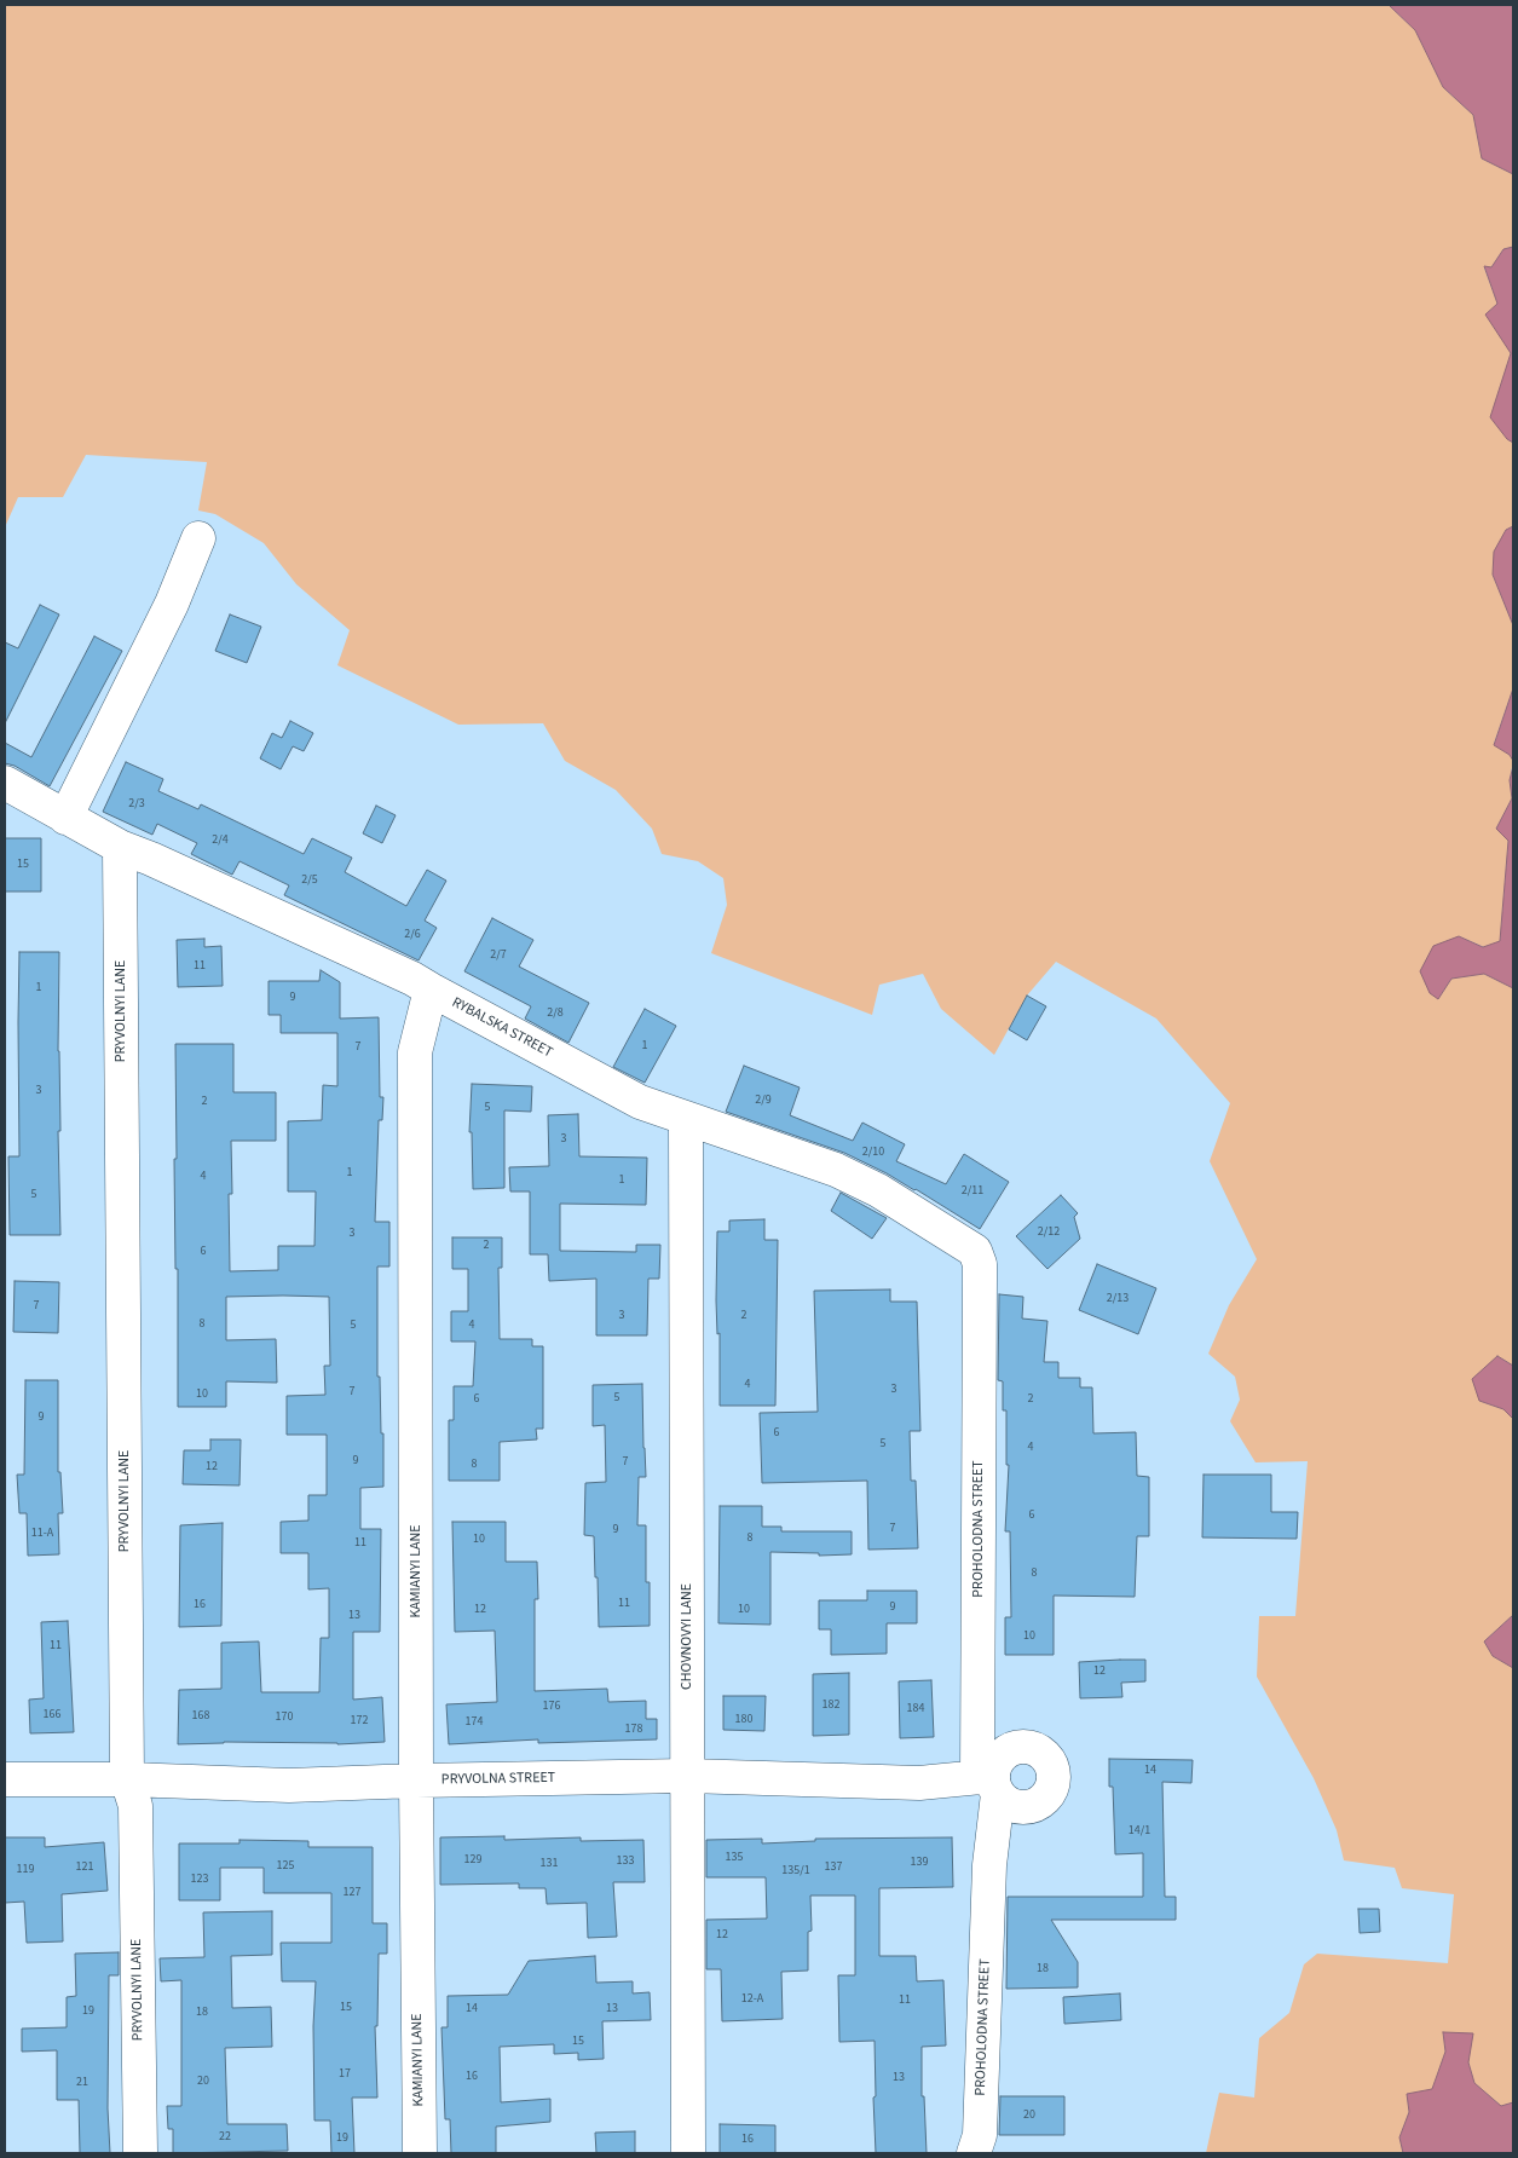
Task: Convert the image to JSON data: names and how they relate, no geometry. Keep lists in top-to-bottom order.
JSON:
{
  "streets": {
    "street": [
      "PRYVOLNYI LANE",
      "RYBALSKA STREET",
      "PROHOLODNA STREET",
      "KAMIANYI LANE",
      "CHOVNOVYI LANE",
      "PRYVOLNA STREET"
    ]
  },
  "crossings": [
    ["PRYVOLNYI LANE", "RYBALSKA STREET"],
    ["PRYVOLNYI LANE", "PRYVOLNA STREET"],
    ["RYBALSKA STREET", "PROHOLODNA STREET"],
    ["RYBALSKA STREET", "KAMIANYI LANE"],
    ["RYBALSKA STREET", "CHOVNOVYI LANE"],
    ["PROHOLODNA STREET", "PRYVOLNA STREET"],
    ["KAMIANYI LANE", "PRYVOLNA STREET"],
    ["CHOVNOVYI LANE", "PRYVOLNA STREET"]
  ],
  "house_numbers": [
    "2/3",
    "2/4",
    "15",
    "2/5",
    "2/6",
    "2/7",
    "11",
    "1",
    "9",
    "2/8",
    "1",
    "7",
    "3",
    "2/9",
    "2",
    "5",
    "3",
    "2/10",
    "1",
    "4",
    "1",
    "2/11",
    "5",
    "2/12",
    "3",
    "2",
    "6",
    "2/13",
    "7",
    "3",
    "2",
    "8",
    "5",
    "4",
    "4",
    "3",
    "7",
    "10",
    "5",
    "6",
    "2",
    "9",
    "6",
    "5",
    "4",
    "9",
    "7",
    "8",
    "12",
    "6",
    "7",
    "9",
    "11-А",
    "8",
    "10",
    "11",
    "8",
    "11",
    "16",
    "9",
    "12",
    "10",
    "13",
    "10",
    "11",
    "12",
    "182",
    "176",
    "184",
    "166",
    "168",
    "170",
    "180",
    "172",
    "174",
    "178",
    "14",
    "14/1",
    "135",
    "129",
    "133",
    "139",
    "131",
    "125",
    "121",
    "137",
    "119",
    "135/1",
    "123",
    "127",
    "12",
    "18",
    "12-А",
    "11",
    "15",
    "14",
    "13",
    "19",
    "18",
    "15",
    "17",
    "16",
    "13",
    "20",
    "21",
    "20",
    "22",
    "19",
    "16"
  ]
}
